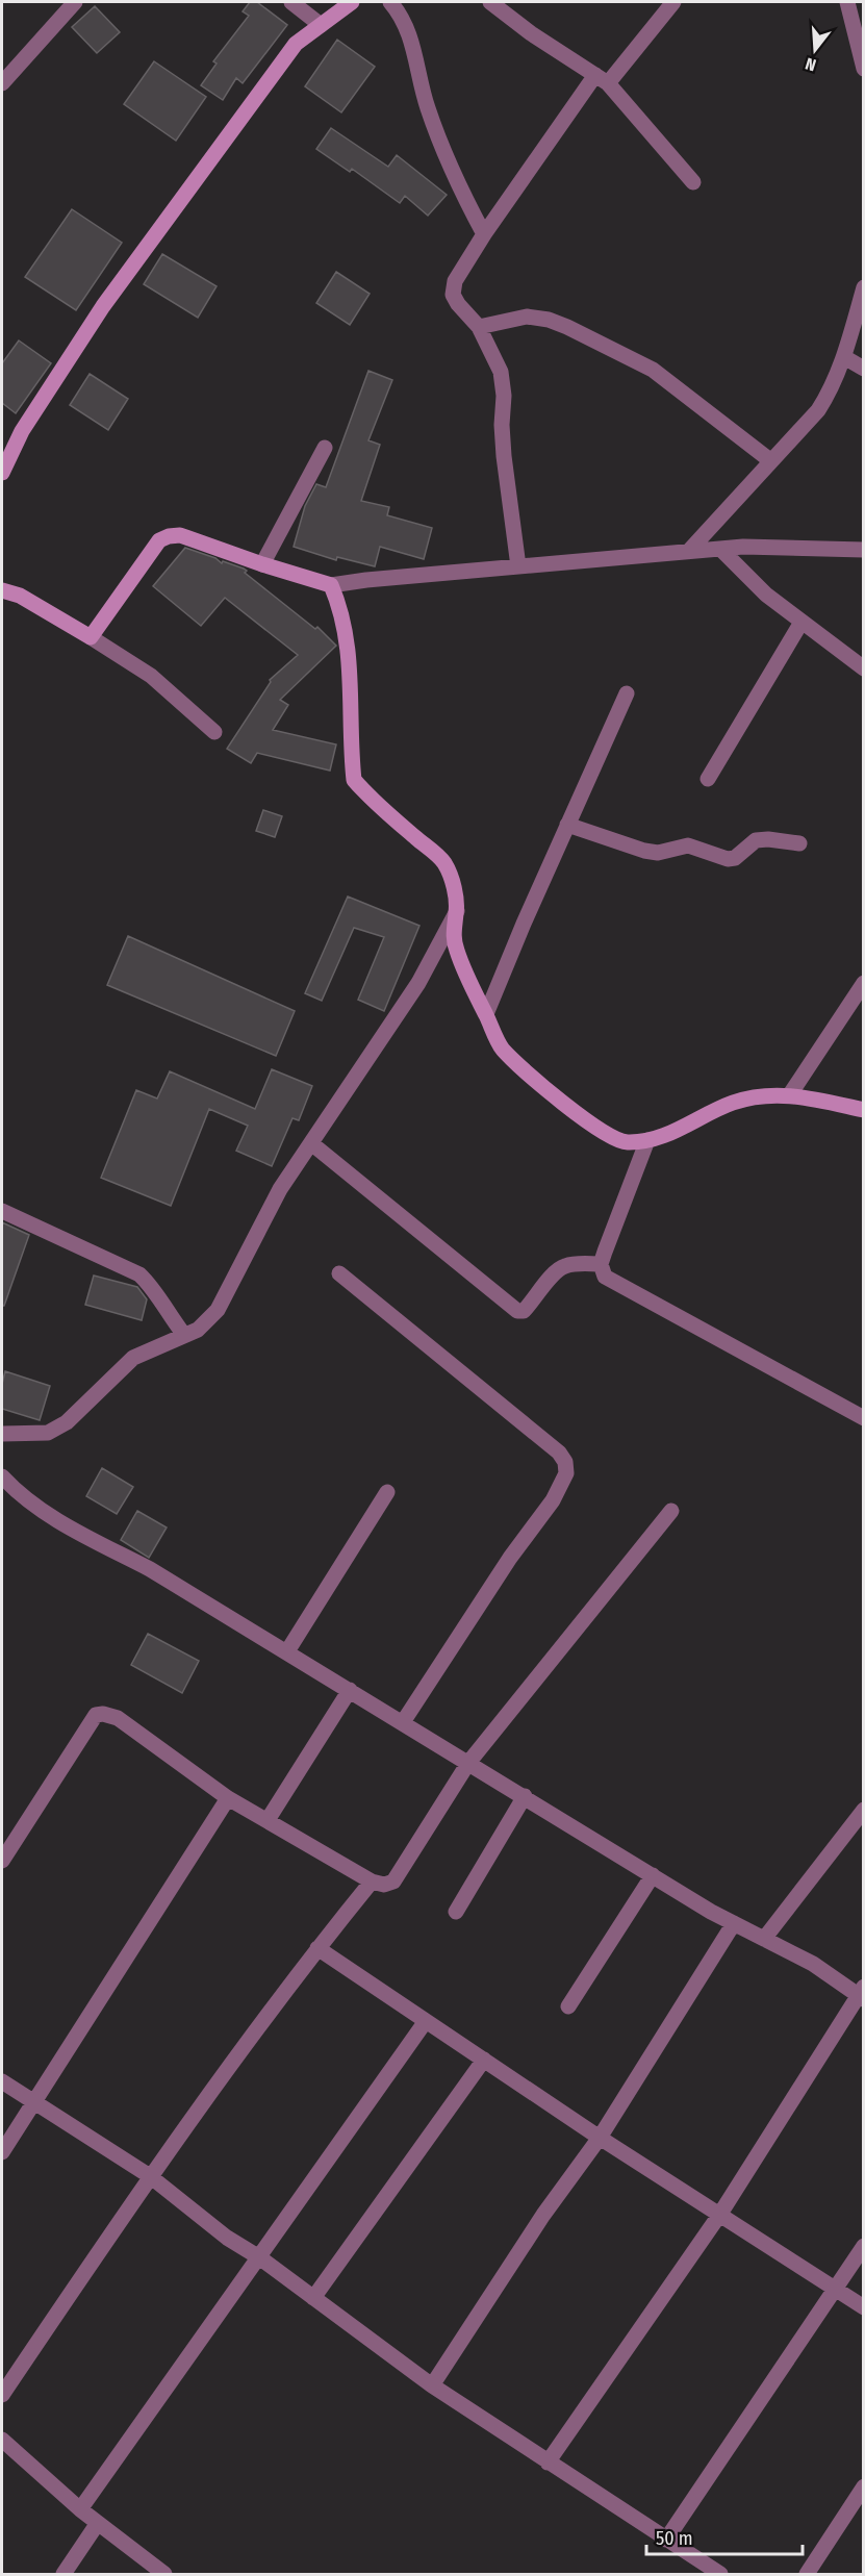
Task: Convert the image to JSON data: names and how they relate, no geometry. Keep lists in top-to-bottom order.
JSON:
{
  "scale_bar": "50 m",
  "north": "bottom"
}
